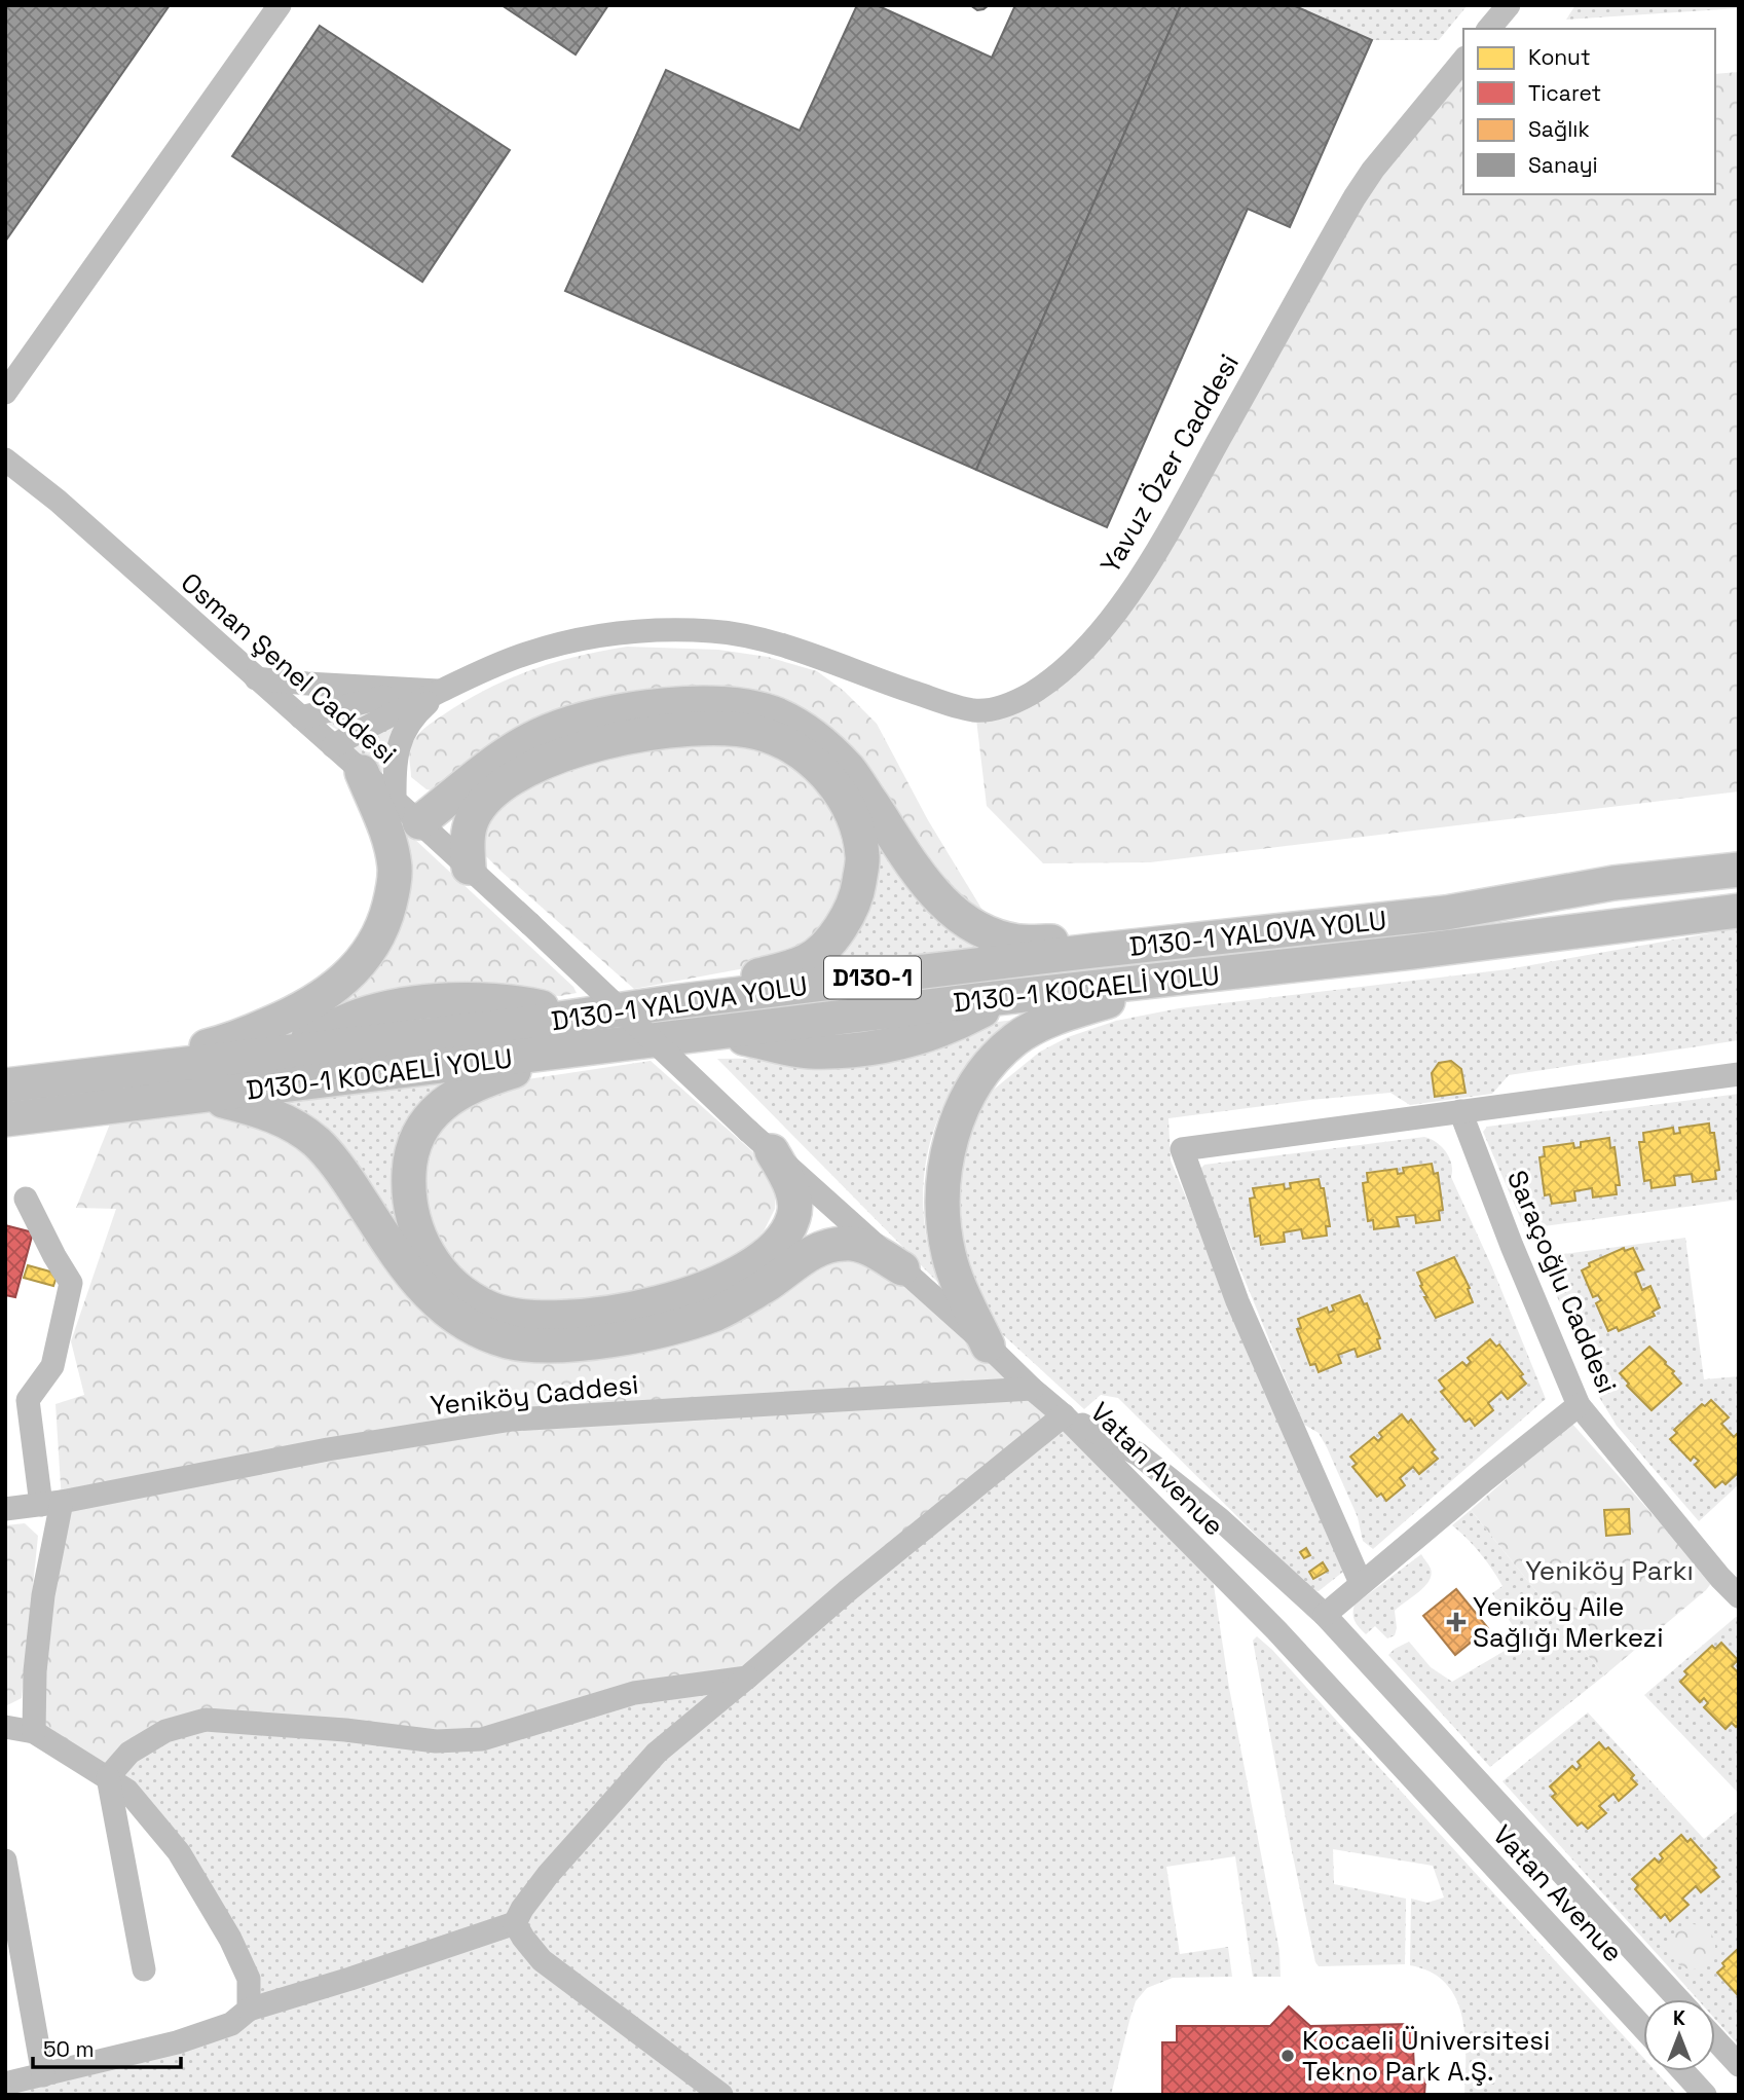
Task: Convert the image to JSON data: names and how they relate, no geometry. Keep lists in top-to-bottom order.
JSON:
{
  "streets": {
    "highway": ["D130-1 YALOVA YOLU", "D130-1", "D130-1 KOCAELİ YOLU"],
    "street": [
      "Yavuz Özer Caddesi",
      "Osman Şenel Caddesi",
      "Saraçoğlu Caddesi",
      "Yeniköy Caddesi",
      "Vatan Avenue"
    ]
  },
  "crossings": [
    ["Yavuz Özer Caddesi", "Osman Şenel Caddesi"],
    ["Osman Şenel Caddesi", "Yeniköy Caddesi"],
    ["Osman Şenel Caddesi", "Vatan Avenue"]
  ],
  "parks": ["Yeniköy Parkı"],
  "places": {
    "health": ["Yeniköy Aile Sağlığı Merkezi"],
    "other": ["Kocaeli Üniversitesi Tekno Park A.Ş."]
  },
  "legend": [
    "Konut",
    "Ticaret",
    "Sağlık",
    "Sanayi"
  ],
  "scale_bar": "50 m",
  "north": "top"
}
